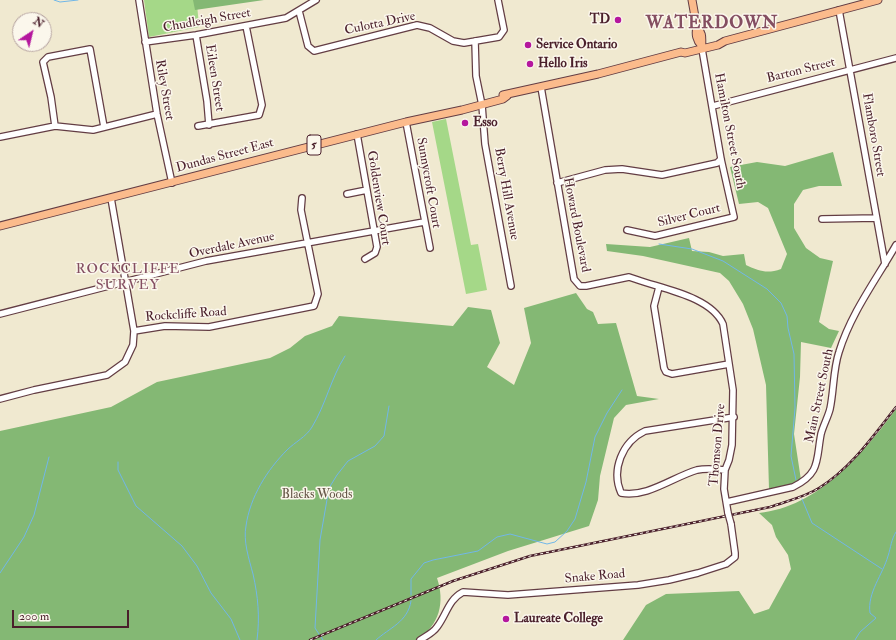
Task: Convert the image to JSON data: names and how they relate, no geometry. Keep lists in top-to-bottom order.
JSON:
{
  "streets": {
    "main road": ["5", "Dundas Street East"],
    "street": [
      "Chudleigh Street",
      "Culotta Drive",
      "Barton Street",
      "Eileen Street",
      "Riley Street",
      "Hamilton Street South",
      "Flamboro Street",
      "Sunnycroft Court",
      "Berry Hill Avenue",
      "Goldenview Court",
      "Silver Court",
      "Howard Boulevard",
      "Overdale Avenue",
      "Rockcliffe Road",
      "Main Street South",
      "Thomson Drive",
      "Snake Road"
    ]
  },
  "crossings": [
    ["Chudleigh Street", "Culotta Drive"],
    ["Chudleigh Street", "Eileen Street"],
    ["Chudleigh Street", "Riley Street"],
    ["Culotta Drive", "Berry Hill Avenue"],
    ["Barton Street", "Hamilton Street South"],
    ["Barton Street", "Flamboro Street"],
    ["Riley Street", "Dundas Street East"],
    ["Hamilton Street South", "Dundas Street East"],
    ["Hamilton Street South", "Silver Court"],
    ["Flamboro Street", "Dundas Street East"],
    ["Flamboro Street", "Main Street South"],
    ["Dundas Street East", "Sunnycroft Court"],
    ["Dundas Street East", "Berry Hill Avenue"],
    ["Dundas Street East", "Goldenview Court"],
    ["Dundas Street East", "Howard Boulevard"],
    ["Sunnycroft Court", "Overdale Avenue"],
    ["Goldenview Court", "Overdale Avenue"],
    ["Howard Boulevard", "Thomson Drive"],
    ["Overdale Avenue", "Rockcliffe Road"],
    ["Main Street South", "Thomson Drive"],
    ["Main Street South", "Snake Road"],
    ["Thomson Drive", "Snake Road"]
  ],
  "districts": ["WATERDOWN", "ROCKCLIFFE SURVEY"],
  "parks": ["Blacks Woods"],
  "places": [
    "TD",
    "Service Ontario",
    "Hello Iris",
    "Esso",
    "Laureate College"
  ],
  "scale_bar": "200 m",
  "north": "top right"
}
